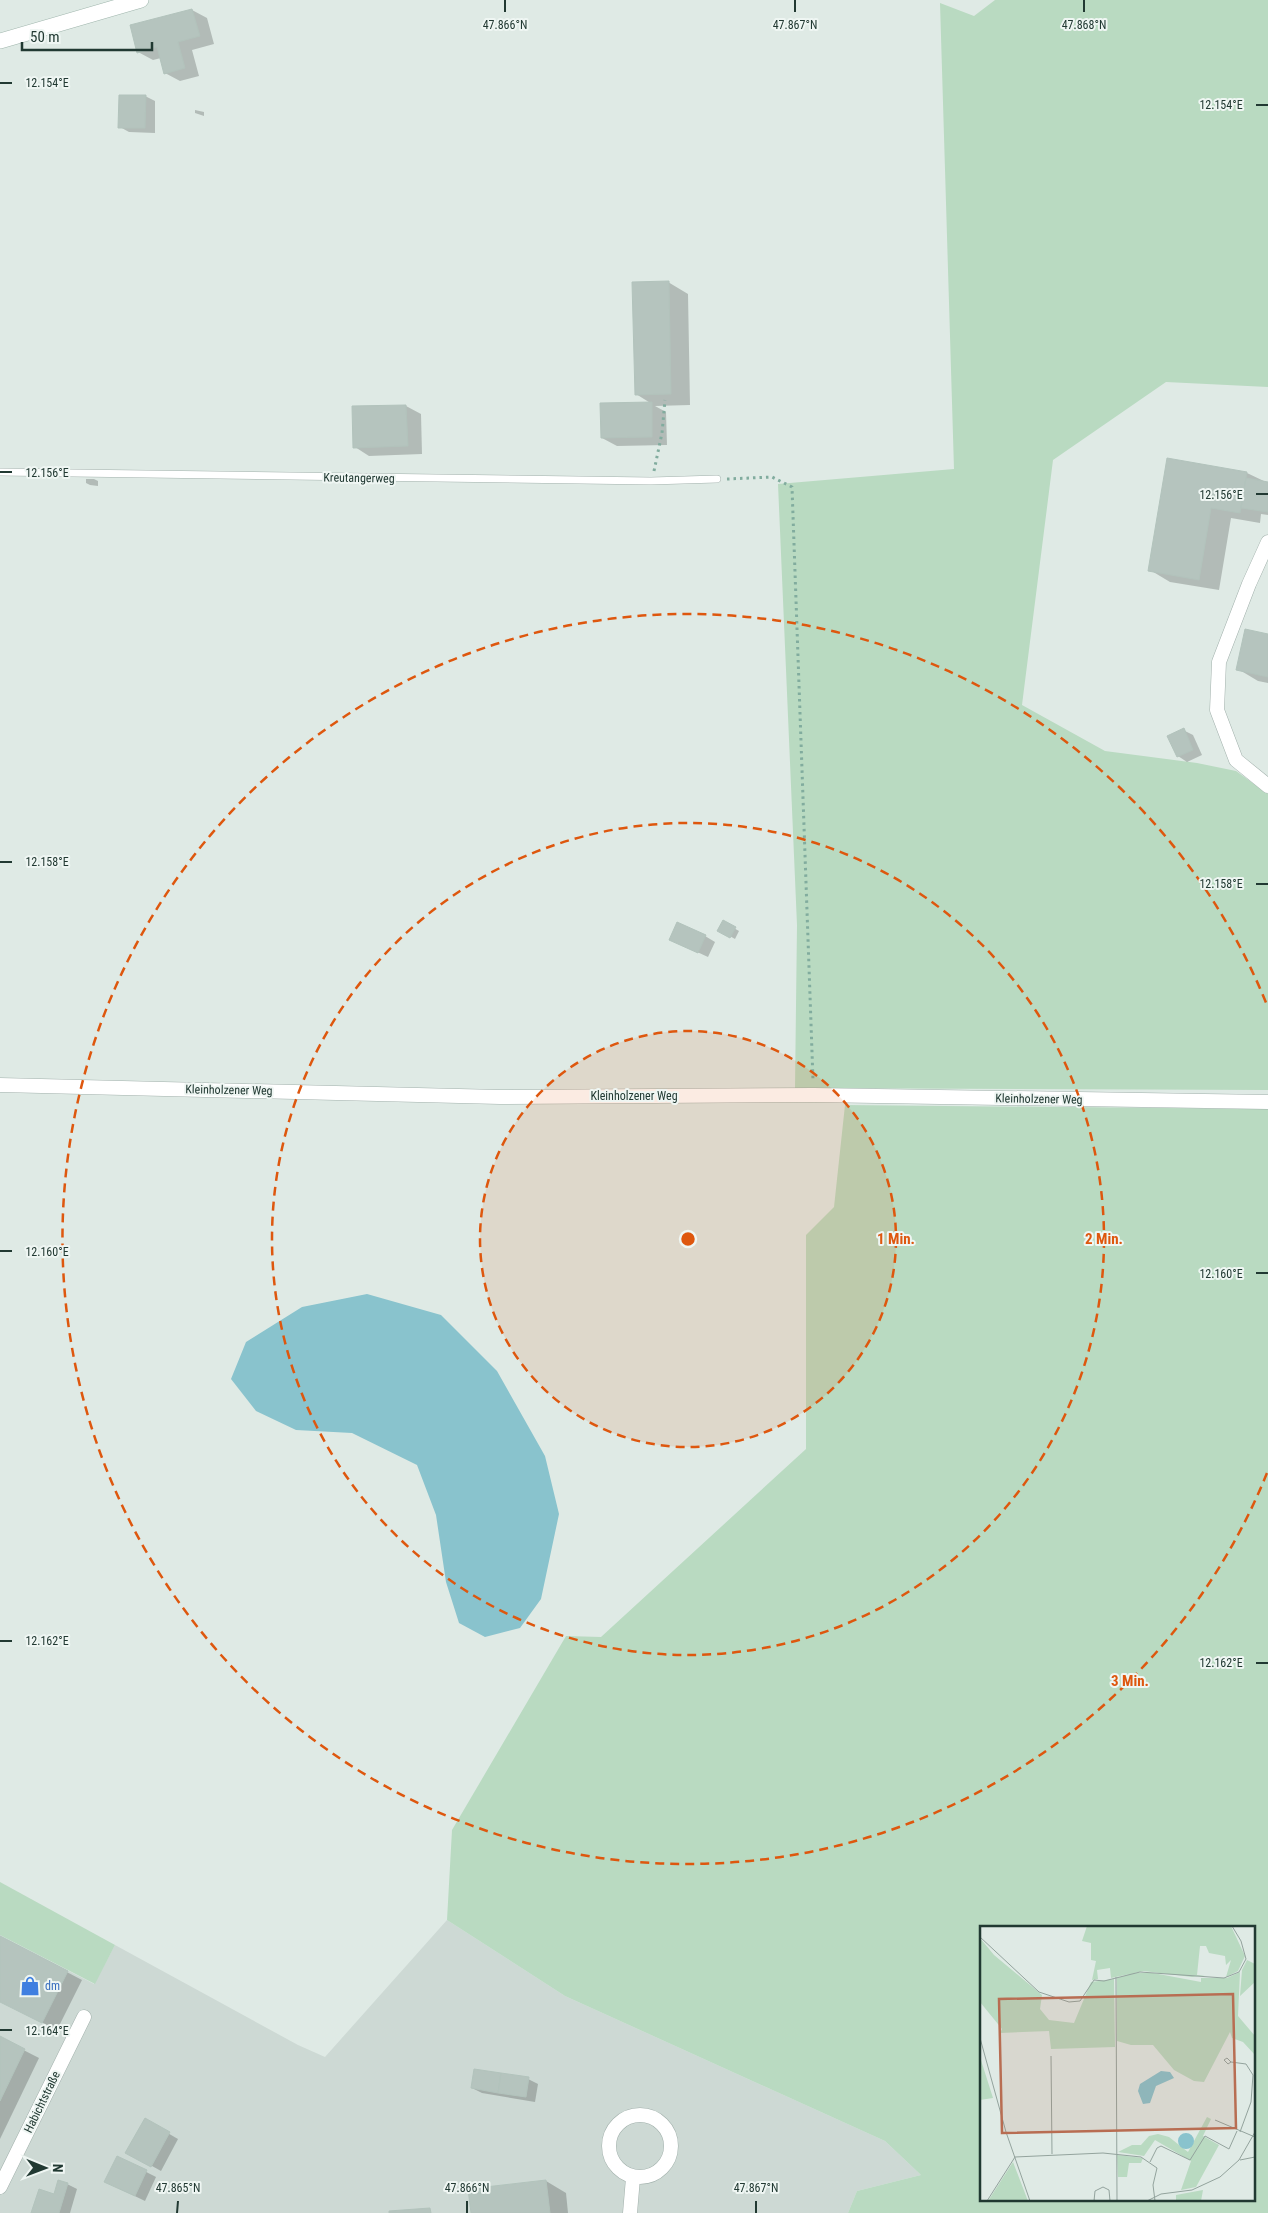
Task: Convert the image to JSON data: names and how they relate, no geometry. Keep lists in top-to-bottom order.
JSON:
{
  "streets": {
    "street": ["Kleinholzener Weg", "Habichtstraße"],
    "lane": ["Kreutangerweg"]
  },
  "places": {
    "shop": ["dm"]
  },
  "scale_bar": "50 m",
  "north": "right",
  "coordinates": [
    "47.866°N",
    "47.867°N",
    "47.868°N",
    "12.154°E",
    "12.156°E",
    "12.158°E",
    "12.160°E",
    "12.162°E",
    "12.164°E",
    "47.865°N"
  ],
  "rings": ["1 Min.", "2 Min.", "3 Min."]
}
